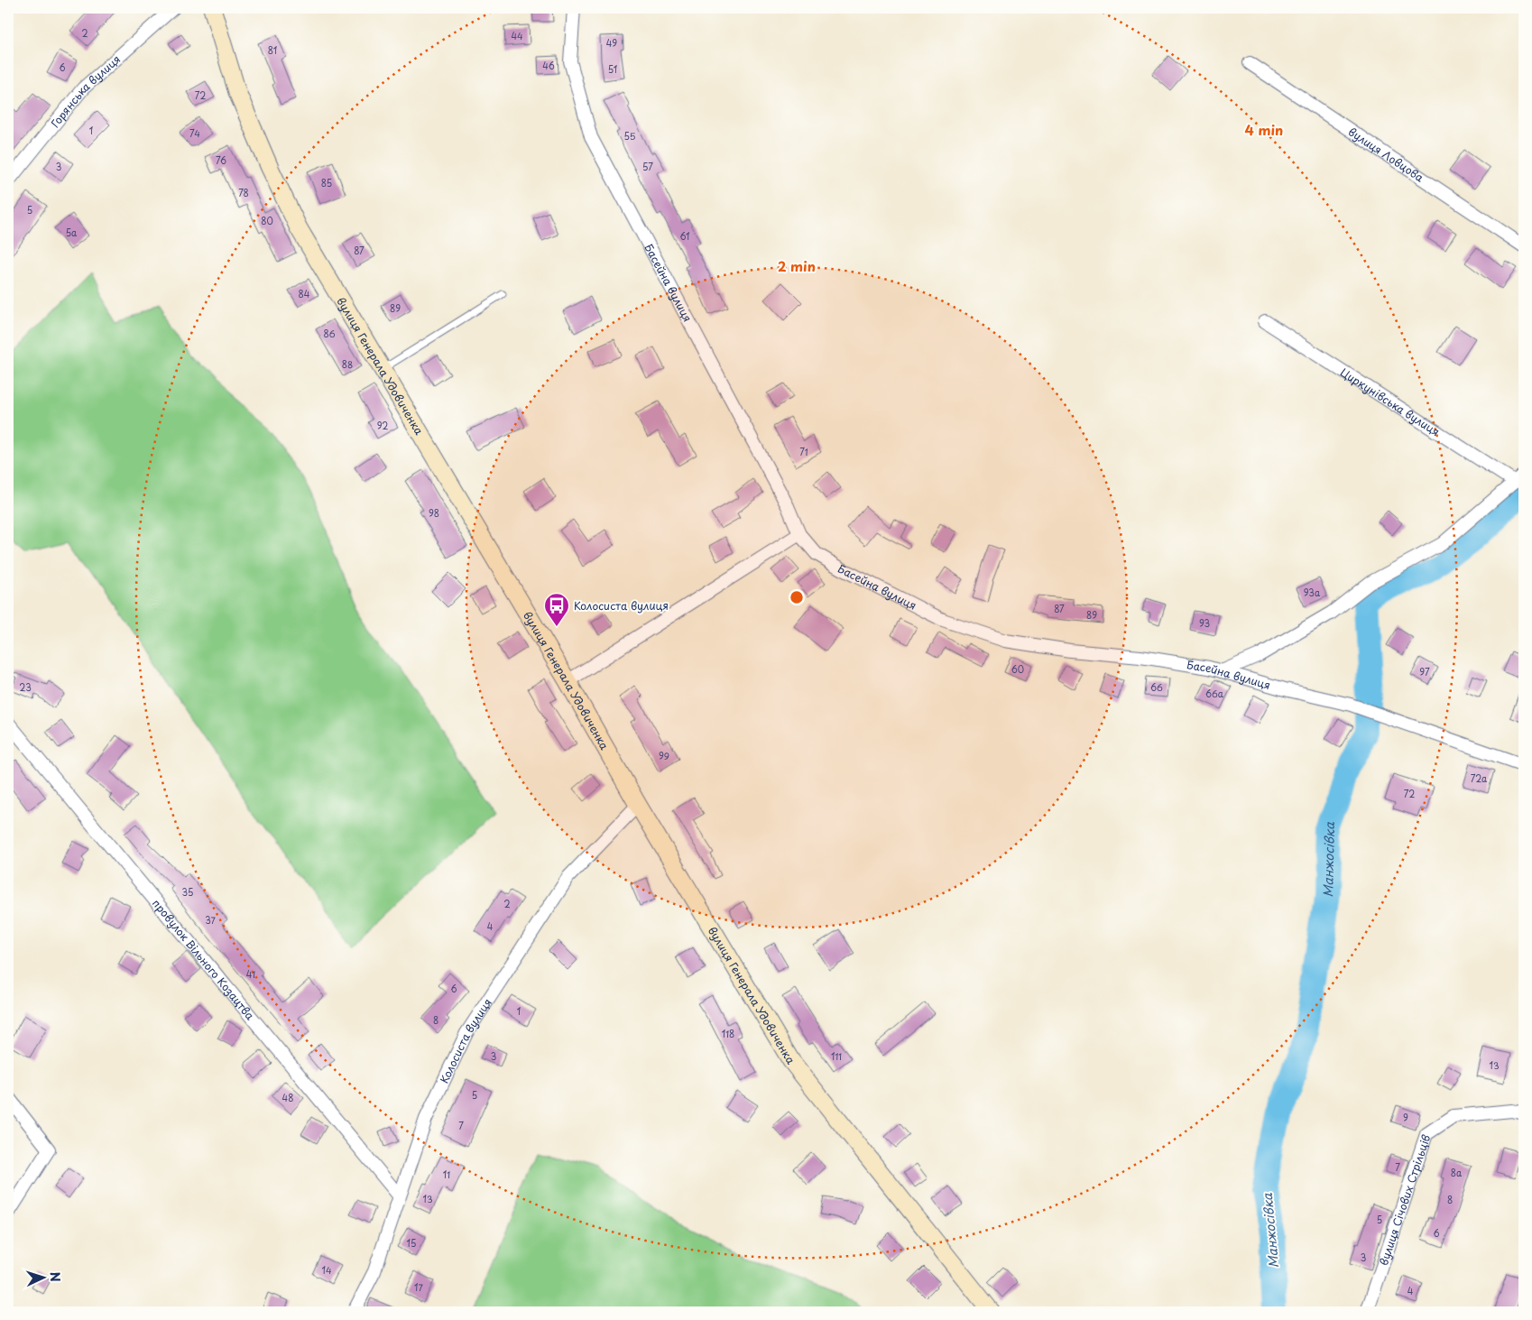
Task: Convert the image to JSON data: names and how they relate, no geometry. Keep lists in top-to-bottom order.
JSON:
{
  "streets": {
    "main road": ["вулиця Генерала Удовиченка"],
    "street": [
      "Горянська вулиця",
      "вулиця Ловцова",
      "Басейна вулиця",
      "Циркунівська вулиця",
      "провулок Вільного Козацтва",
      "Колосиста вулиця",
      "вулиця Січових Стрільців"
    ]
  },
  "crossings": [
    ["вулиця Генерала Удовиченка", "Колосиста вулиця"],
    ["провулок Вільного Козацтва", "Колосиста вулиця"]
  ],
  "water": ["Манжосівка"],
  "places": {
    "bus stop": ["Колосиста вулиця"]
  },
  "house_numbers": [
    "2",
    "44",
    "49",
    "81",
    "46",
    "6",
    "51",
    "72",
    "1",
    "74",
    "55",
    "76",
    "3",
    "57",
    "85",
    "78",
    "5",
    "80",
    "5а",
    "61",
    "87",
    "84",
    "89",
    "86",
    "88",
    "92",
    "71",
    "98",
    "93а",
    "87",
    "89",
    "93",
    "60",
    "97",
    "23",
    "66",
    "66а",
    "99",
    "72а",
    "72",
    "35",
    "2",
    "37",
    "4",
    "41",
    "6",
    "1",
    "8",
    "118",
    "3",
    "111",
    "13",
    "5",
    "48",
    "9",
    "7",
    "7",
    "8а",
    "11",
    "13",
    "8",
    "5",
    "6",
    "15",
    "3",
    "14",
    "17",
    "4"
  ],
  "north": "right",
  "rings": ["4 min", "2 min"]
}
